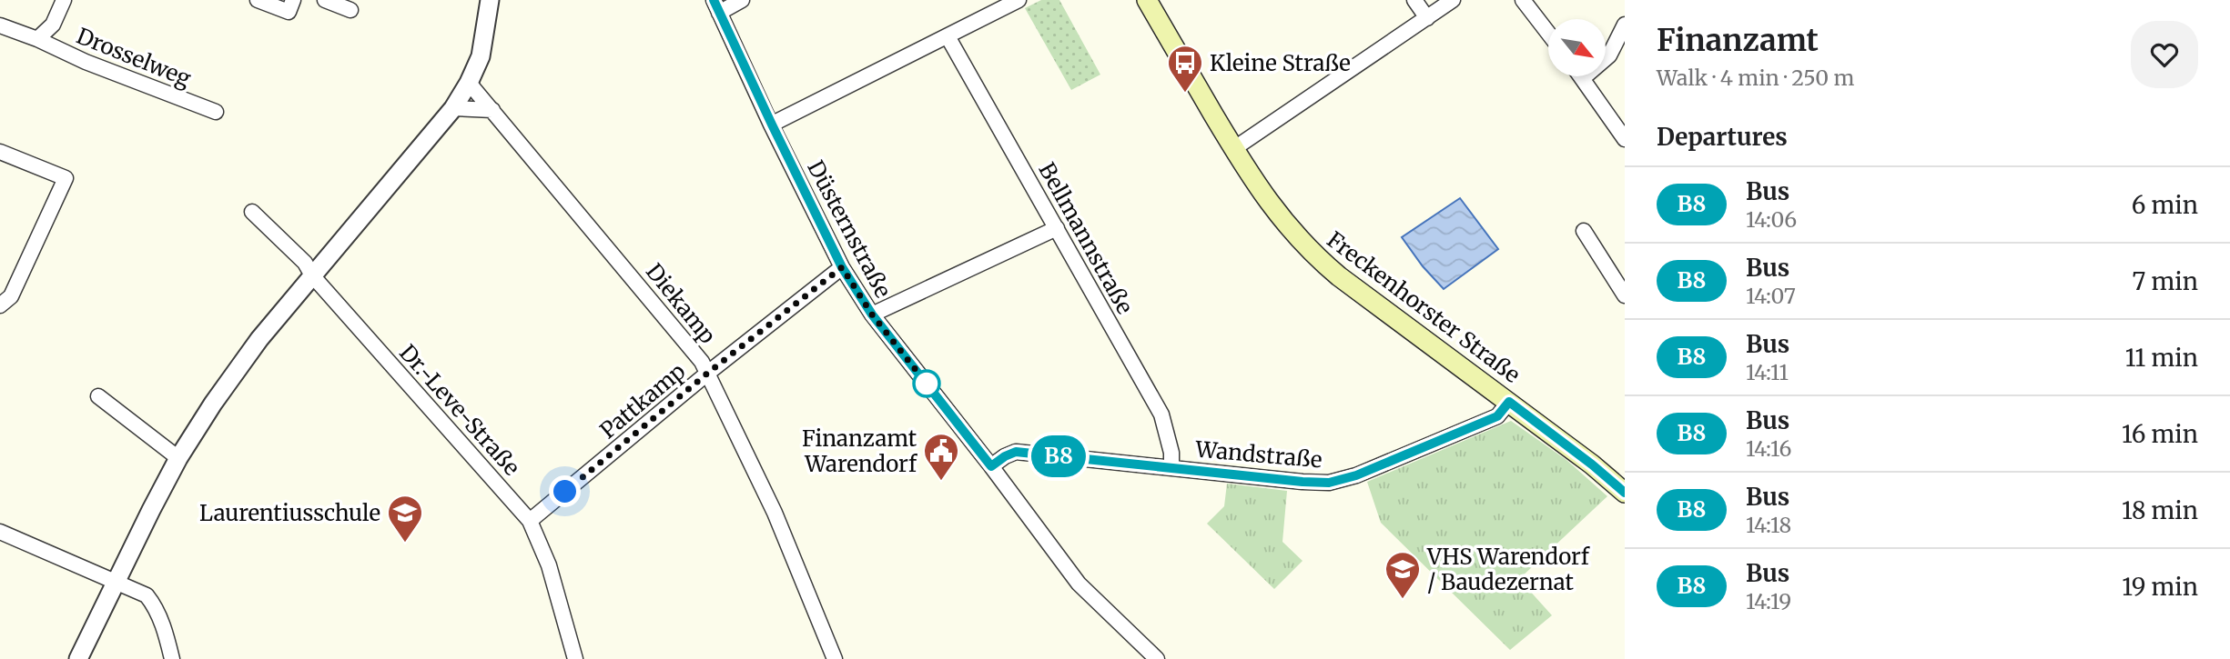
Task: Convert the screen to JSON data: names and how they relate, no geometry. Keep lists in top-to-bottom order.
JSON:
{
  "streets": {
    "main road": ["Freckenhorster Straße"],
    "street": [
      "Drosselweg",
      "Düsternstraße",
      "Bellmannstraße",
      "Diekamp",
      "Pattkamp",
      "Dr.-Leve-Straße",
      "Wandstraße"
    ]
  },
  "crossings": [
    ["Düsternstraße", "Pattkamp"],
    ["Düsternstraße", "Wandstraße"],
    ["Bellmannstraße", "Wandstraße"],
    ["Diekamp", "Pattkamp"],
    ["Freckenhorster Straße", "Wandstraße"],
    ["Pattkamp", "Dr.-Leve-Straße"]
  ],
  "places": {
    "bus stop": ["Kleine Straße"],
    "public building": ["Finanzamt Warendorf"],
    "school or university": ["Laurentiusschule", "VHS Warendorf / Baudezernat"]
  },
  "lines": ["bus line B8"],
  "north": "bottom right",
  "page": {
    "on_map": "B8",
    "heading": [
      ["Finanzamt", "Walk · 4 min · 250 m"],
      "Departures"
    ],
    "list": [
      {
        "mark": "B8",
        "name": "Bus",
        "note": "14:06",
        "value": "6 min"
      },
      {
        "mark": "B8",
        "name": "Bus",
        "note": "14:07",
        "value": "7 min"
      },
      {
        "mark": "B8",
        "name": "Bus",
        "note": "14:11",
        "value": "11 min"
      },
      {
        "mark": "B8",
        "name": "Bus",
        "note": "14:16",
        "value": "16 min"
      },
      {
        "mark": "B8",
        "name": "Bus",
        "note": "14:18",
        "value": "18 min"
      },
      {
        "mark": "B8",
        "name": "Bus",
        "note": "14:19",
        "value": "19 min"
      }
    ]
  }
}
